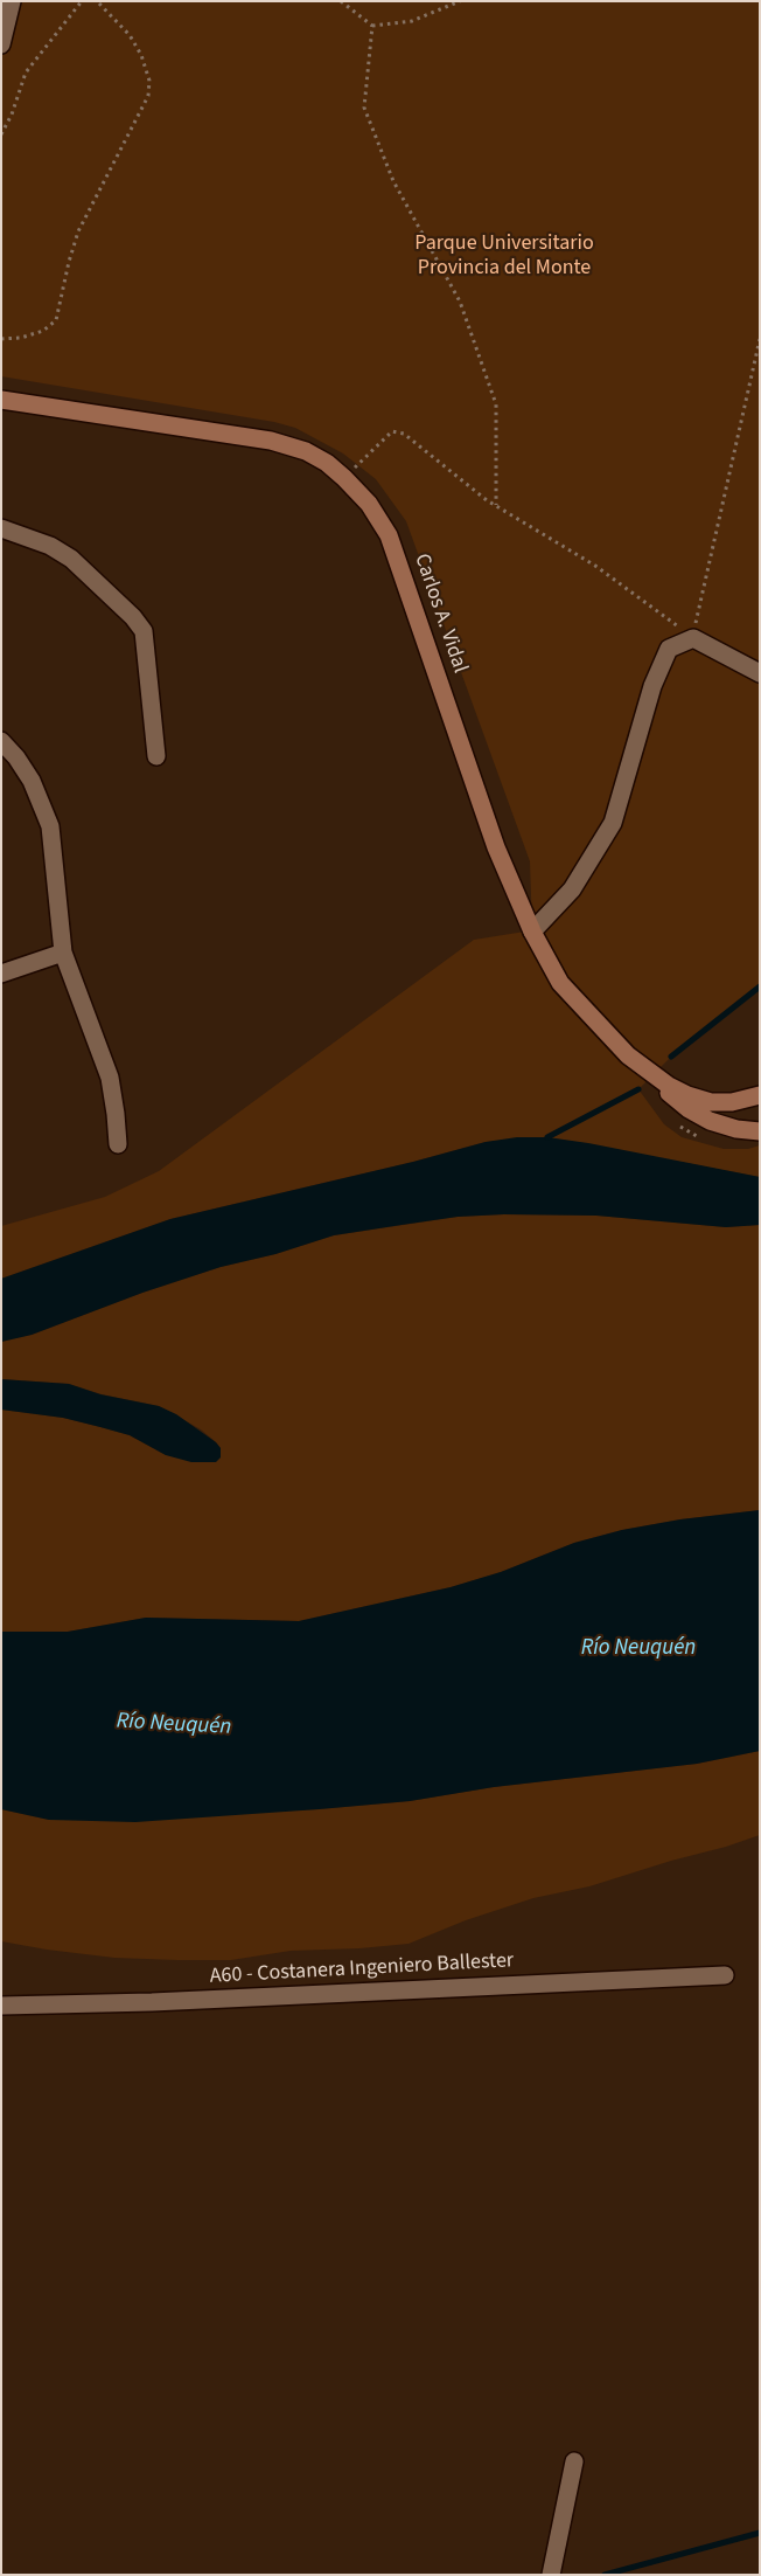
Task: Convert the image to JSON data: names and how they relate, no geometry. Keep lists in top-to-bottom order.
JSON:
{
  "streets": {
    "street": ["Carlos A. Vidal", "A60 - Costanera Ingeniero Ballester"]
  },
  "water": ["Río Neuquén"],
  "parks": ["Parque Universitario Provincia del Monte"]
}
